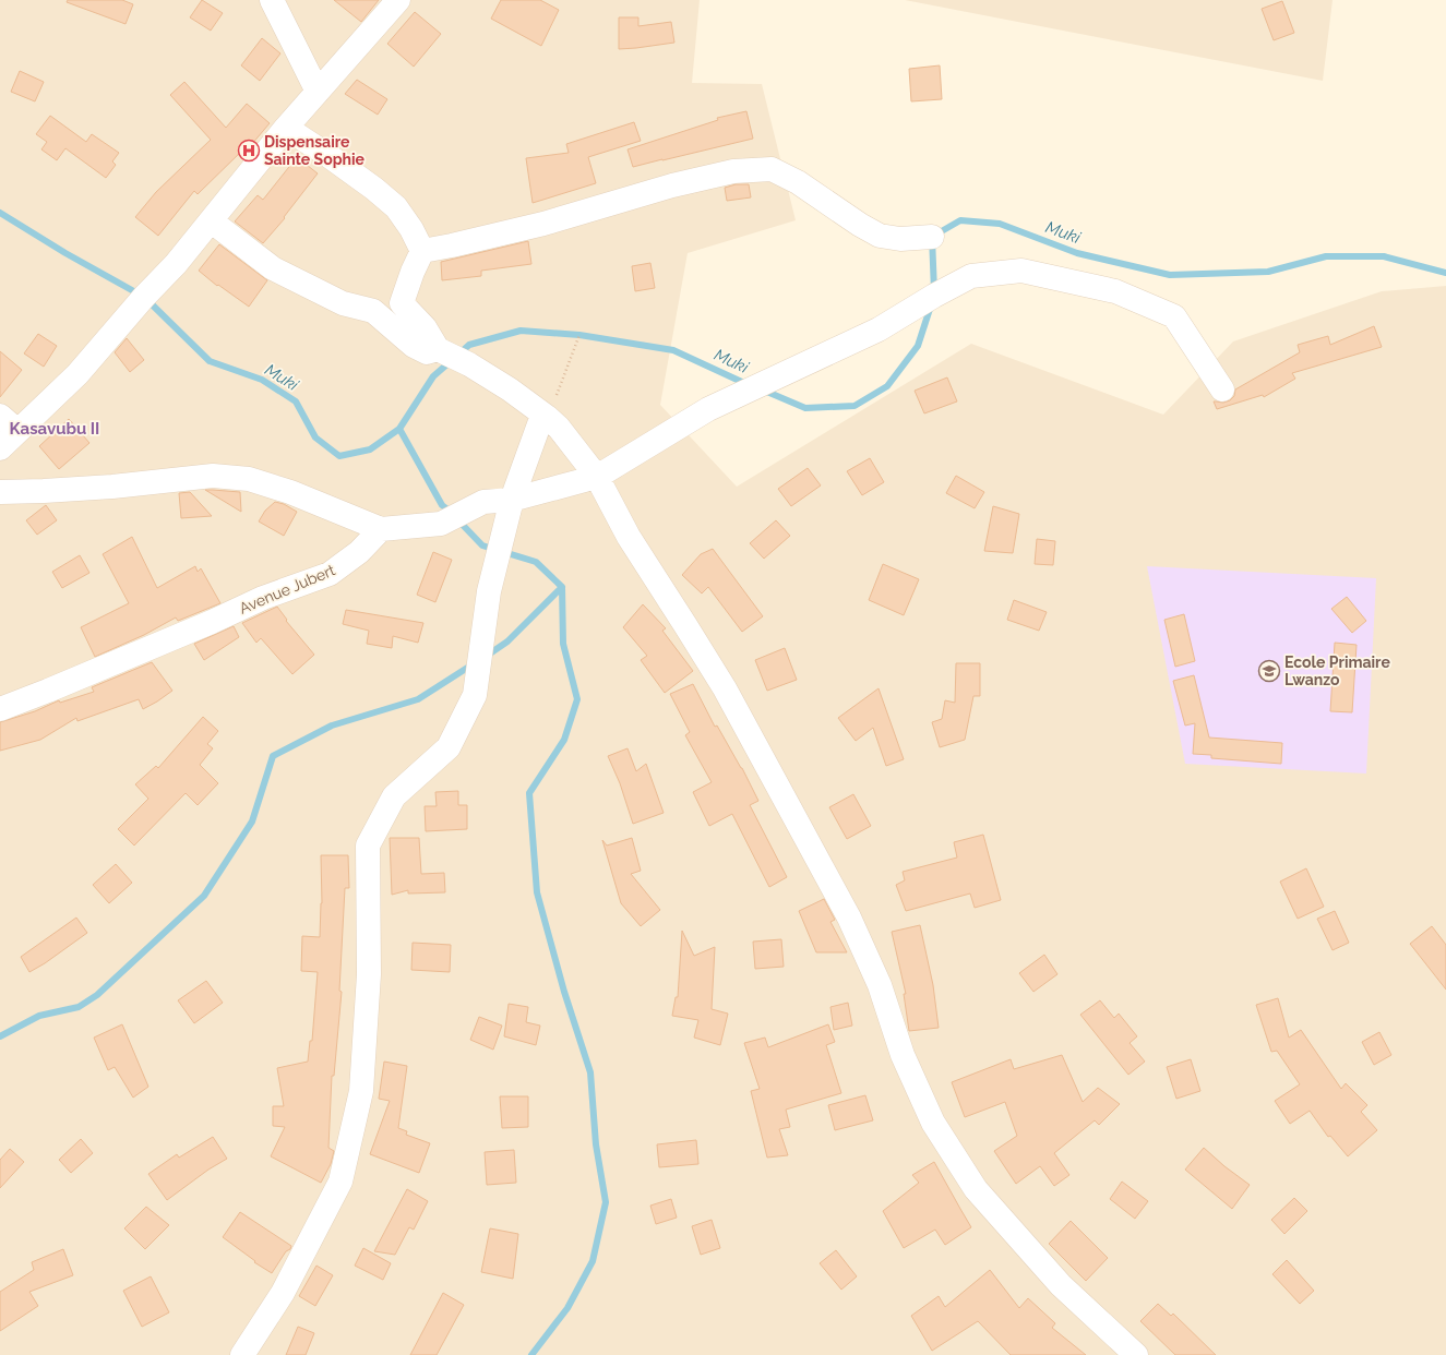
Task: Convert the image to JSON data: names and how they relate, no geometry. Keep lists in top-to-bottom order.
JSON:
{
  "streets": {
    "street": ["Avenue Jubert"]
  },
  "districts": ["Kasavubu II"],
  "water": ["Muki"],
  "places": {
    "hospital": ["Dispensaire Sainte Sophie"],
    "school or university": ["Ecole Primaire Lwanzo"]
  }
}
